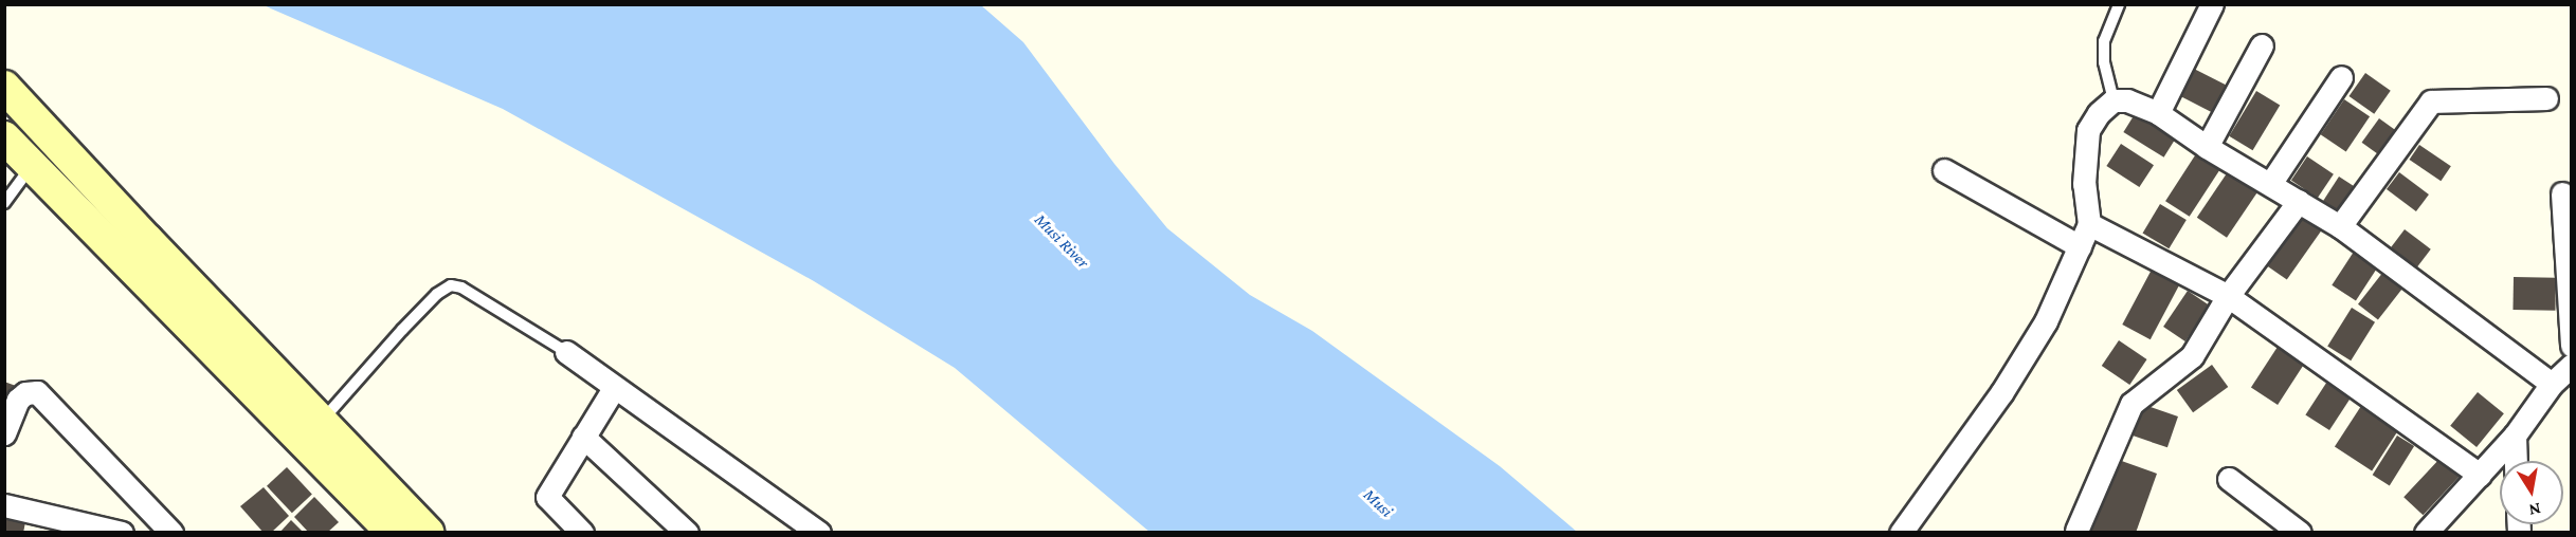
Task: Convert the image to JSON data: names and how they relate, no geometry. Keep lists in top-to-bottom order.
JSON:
{
  "water": ["Musi River", "Musi"],
  "north": "bottom"
}
